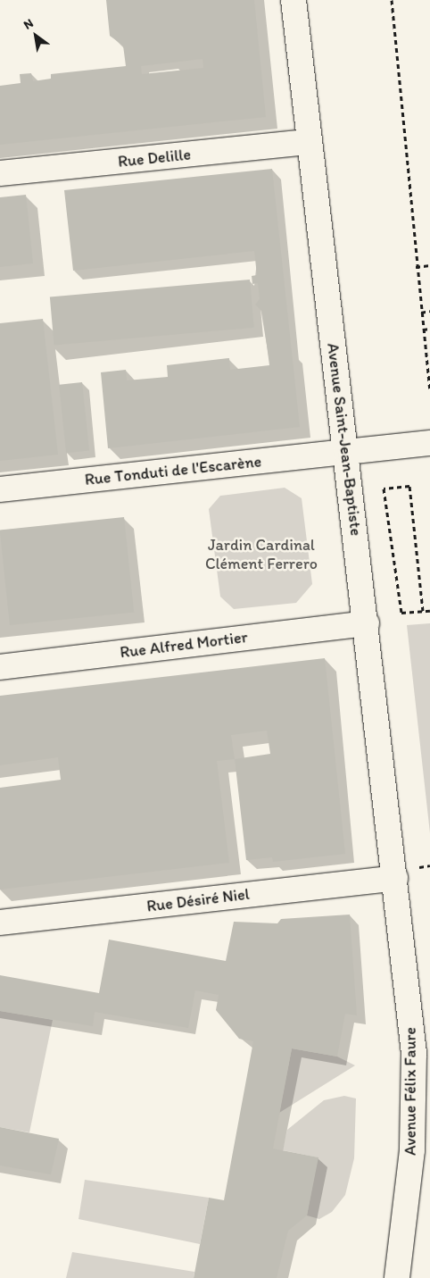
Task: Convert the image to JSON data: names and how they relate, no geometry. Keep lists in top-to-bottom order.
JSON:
{
  "streets": {
    "street": [
      "Rue Delille",
      "Avenue Saint-Jean-Baptiste",
      "Rue Tonduti de l'Escarène",
      "Rue Alfred Mortier",
      "Rue Désiré Niel",
      "Avenue Félix Faure"
    ]
  },
  "crossings": [
    ["Rue Delille", "Avenue Saint-Jean-Baptiste"],
    ["Avenue Saint-Jean-Baptiste", "Rue Tonduti de l'Escarène"],
    ["Avenue Saint-Jean-Baptiste", "Rue Alfred Mortier"],
    ["Avenue Saint-Jean-Baptiste", "Rue Désiré Niel"],
    ["Avenue Saint-Jean-Baptiste", "Avenue Félix Faure"],
    ["Rue Désiré Niel", "Avenue Félix Faure"]
  ],
  "parks": ["Jardin Cardinal Clément Ferrero"],
  "north": "top left"
}
